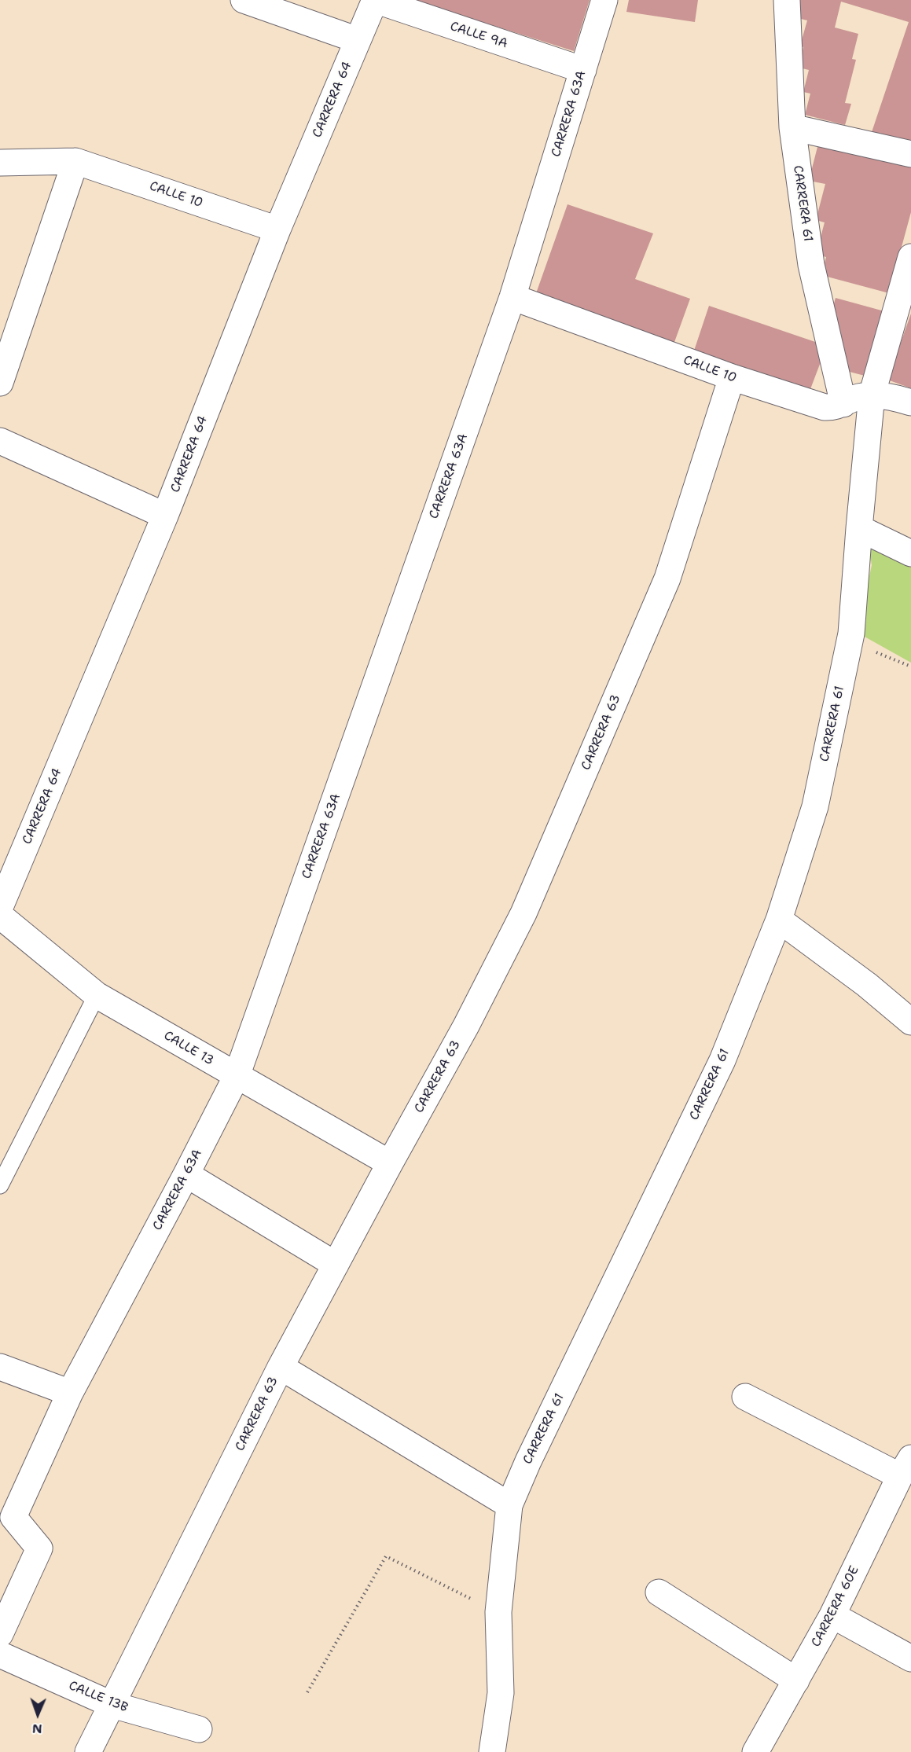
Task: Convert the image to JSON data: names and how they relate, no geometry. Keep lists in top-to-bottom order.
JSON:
{
  "streets": {
    "street": [
      "CALLE 9A",
      "CARRERA 64",
      "CARRERA 63A",
      "CALLE 10",
      "CARRERA 61",
      "CARRERA 63",
      "CALLE 13",
      "CARRERA 60E",
      "CALLE 13B"
    ]
  },
  "crossings": [
    ["CALLE 9A", "CARRERA 64"],
    ["CALLE 9A", "CARRERA 63A"],
    ["CARRERA 64", "CALLE 10"],
    ["CARRERA 63A", "CALLE 10"],
    ["CARRERA 63A", "CALLE 13"],
    ["CALLE 10", "CARRERA 61"],
    ["CALLE 10", "CARRERA 63"],
    ["CARRERA 63", "CALLE 13"],
    ["CARRERA 63", "CALLE 13B"]
  ],
  "north": "bottom"
}
